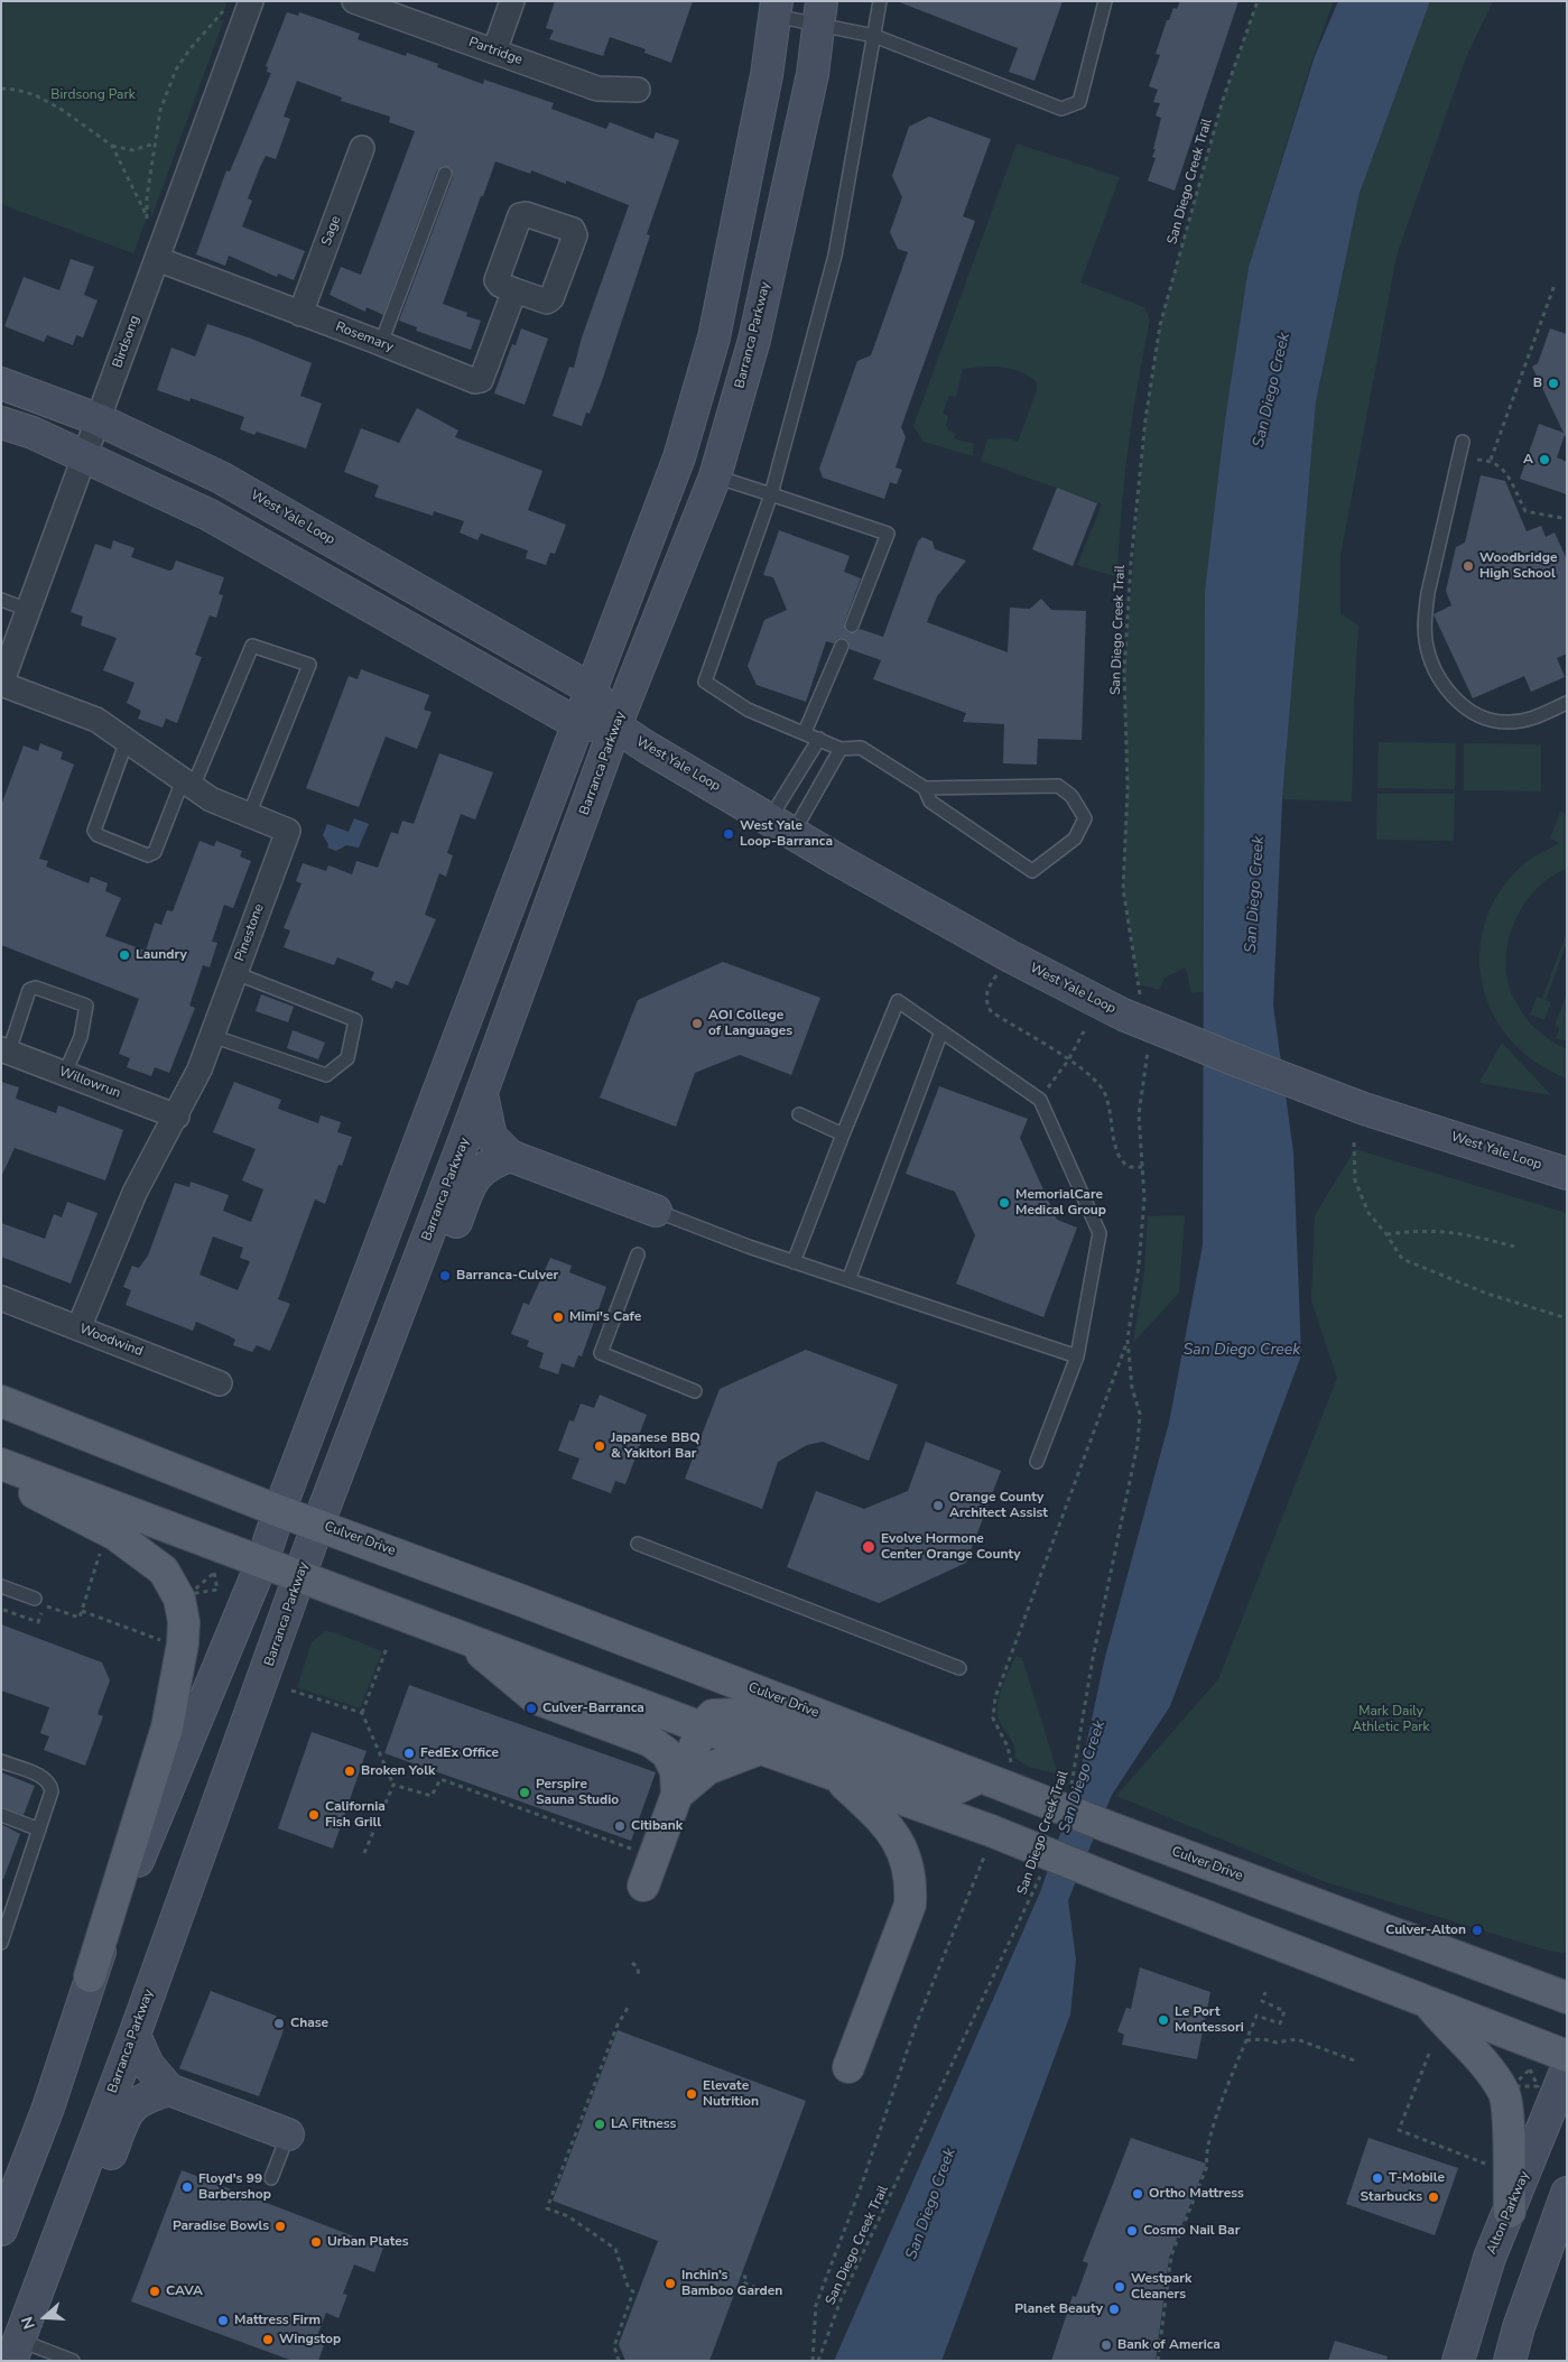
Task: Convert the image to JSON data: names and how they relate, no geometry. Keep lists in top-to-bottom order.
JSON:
{
  "streets": {
    "main road": [
      "Barranca Parkway",
      "West Yale Loop",
      "Culver Drive",
      "Alton Parkway"
    ],
    "street": [
      "Partridge",
      "Sage",
      "Rosemary",
      "Birdsong",
      "Pinestone",
      "Willowrun",
      "Woodwind"
    ],
    "path": ["San Diego Creek Trail"]
  },
  "crossings": [
    ["San Diego Creek Trail", "West Yale Loop"],
    ["San Diego Creek Trail", "Culver Drive"],
    ["Sage", "Rosemary"],
    ["Barranca Parkway", "West Yale Loop"],
    ["Barranca Parkway", "Culver Drive"],
    ["Rosemary", "Birdsong"],
    ["Birdsong", "West Yale Loop"],
    ["Birdsong", "Pinestone"],
    ["Pinestone", "Willowrun"],
    ["Pinestone", "Woodwind"]
  ],
  "water": ["San Diego Creek"],
  "parks": ["Birdsong Park", "Mark Daily Athletic Park"],
  "places": [
    "B",
    "A",
    "Woodbridge High School",
    "West Yale Loop-Barranca",
    "Laundry",
    "AOI College of Languages",
    "MemorialCare Medical Group",
    "Barranca-Culver",
    "Mimi's Cafe",
    "Japanese BBQ & Yakitori Bar",
    "Orange County Architect Assist",
    "Evolve Hormone Center Orange County",
    "Culver-Barranca",
    "FedEx Office",
    "Broken Yolk",
    "Perspire Sauna Studio",
    "California Fish Grill",
    "Citibank",
    "Culver-Alton",
    "Le Port Montessori",
    "Chase",
    "Elevate Nutrition",
    "LA Fitness",
    "T-Mobile",
    "Floyd's 99 Barbershop",
    "Ortho Mattress",
    "Starbucks",
    "Paradise Bowls",
    "Cosmo Nail Bar",
    "Urban Plates",
    "Inchin’s Bamboo Garden",
    "Westpark Cleaners",
    "CAVA",
    "Planet Beauty",
    "Mattress Firm",
    "Wingstop",
    "Bank of America"
  ],
  "north": "left"
}
